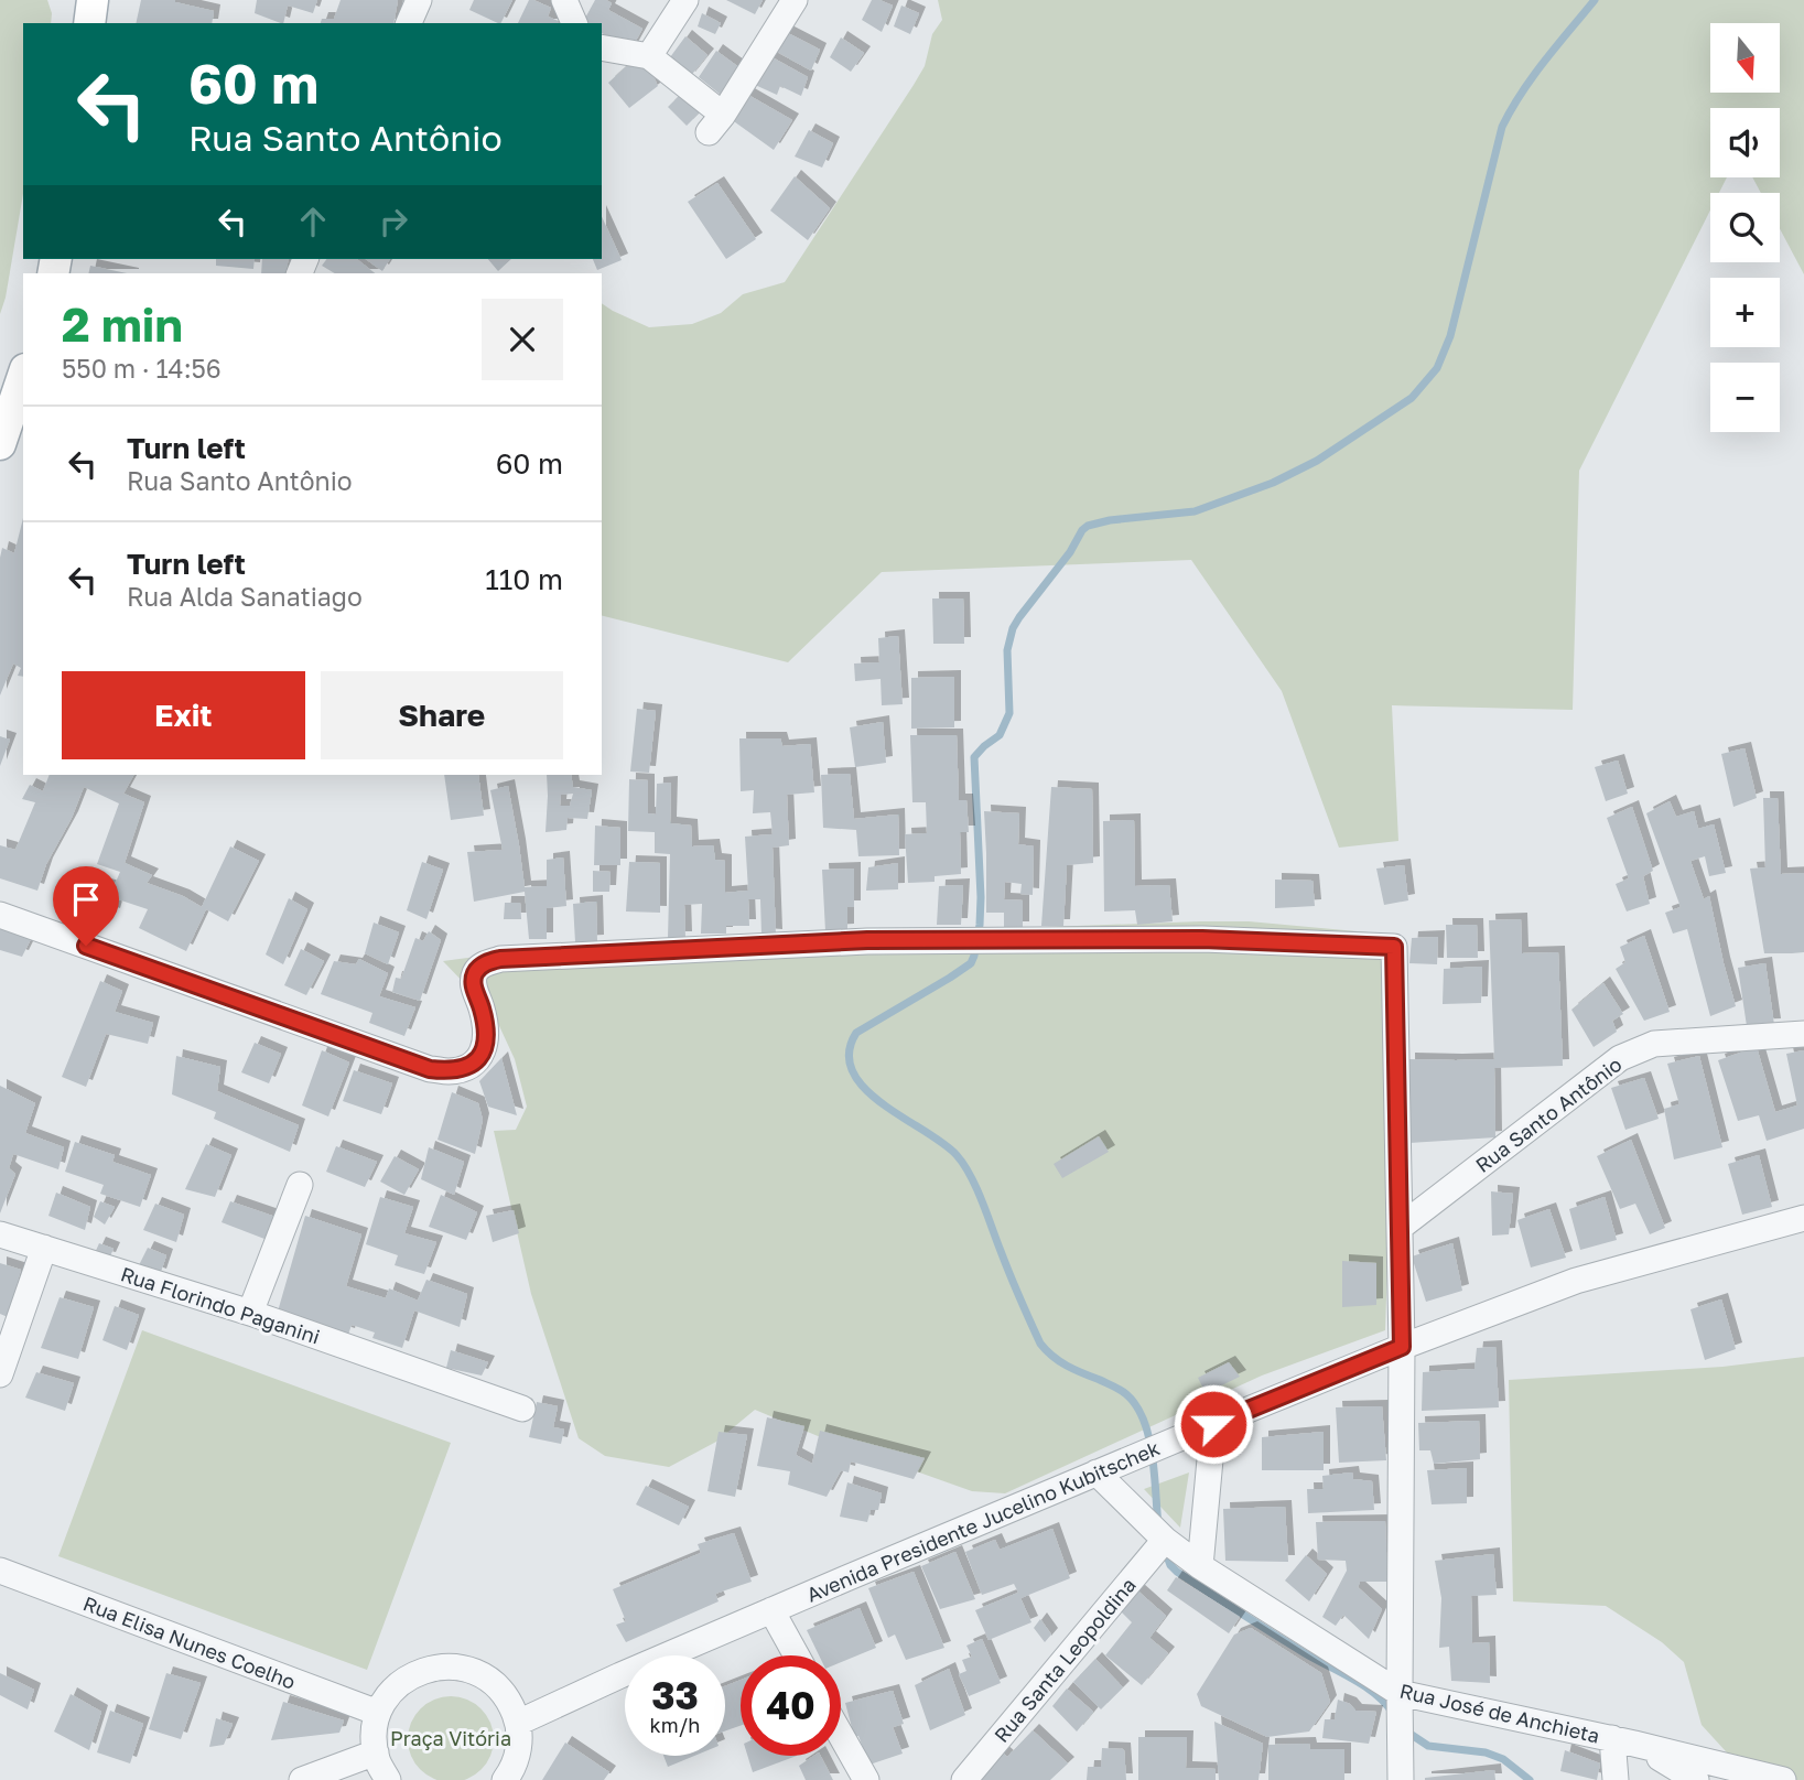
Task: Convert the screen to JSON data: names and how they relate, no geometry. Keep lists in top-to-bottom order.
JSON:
{
  "streets": {
    "street": [
      "Rua Santo Antônio",
      "Rua Florindo Paganini",
      "Avenida Presidente Jucelino Kubitschek",
      "Rua Elisa Nunes Coelho",
      "Rua Santa Leopoldina",
      "Rua José de Anchieta"
    ]
  },
  "crossings": [
    ["Avenida Presidente Jucelino Kubitschek", "Rua José de Anchieta"],
    ["Rua Santa Leopoldina", "Rua José de Anchieta"]
  ],
  "parks": ["Praça Vitória"],
  "north": "bottom",
  "page": {
    "map_buttons": ["+", "−"],
    "turn": ["60 m", "Rua Santo Antônio"],
    "heading": ["2 min", "550 m · 14:56"],
    "list": [
      {
        "name": "Turn left",
        "note": "Rua Santo Antônio",
        "value": "60 m"
      },
      {
        "name": "Turn left",
        "note": "Rua Alda Sanatiago",
        "value": "110 m"
      }
    ],
    "buttons": ["Exit", "Share"],
    "speed": "33 km/h",
    "limit": "40"
  }
}
